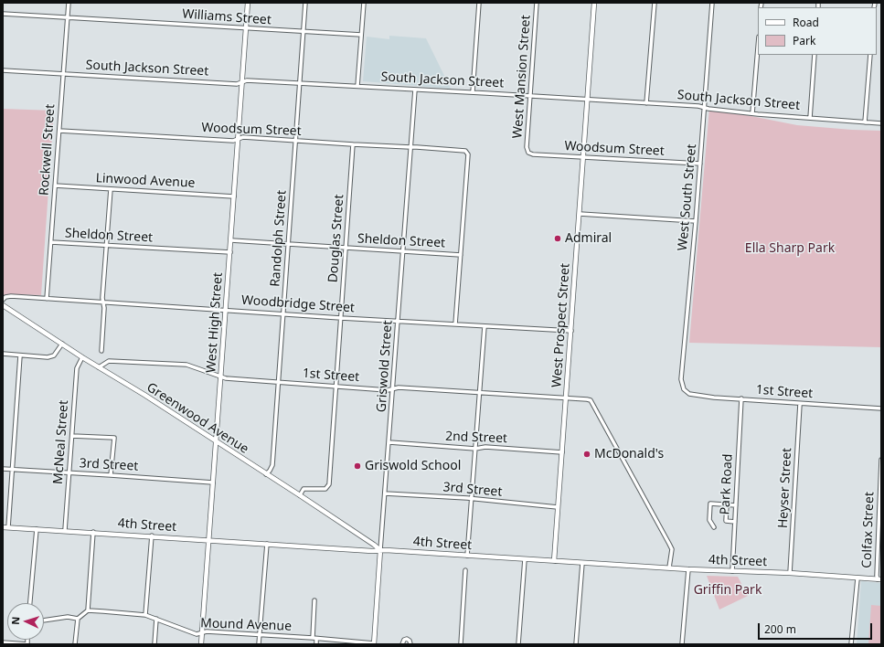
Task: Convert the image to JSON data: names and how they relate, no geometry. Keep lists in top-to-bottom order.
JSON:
{
  "streets": {
    "street": [
      "Williams Street",
      "South Jackson Street",
      "West Mansion Street",
      "Woodsum Street",
      "Rockwell Street",
      "Linwood Avenue",
      "West South Street",
      "Sheldon Street",
      "Randolph Street",
      "Douglas Street",
      "Woodbridge Street",
      "West High Street",
      "West Prospect Street",
      "Griswold Street",
      "1st Street",
      "Greenwood Avenue",
      "2nd Street",
      "McNeal Street",
      "3rd Street",
      "Park Road",
      "Heyser Street",
      "4th Street",
      "Colfax Street",
      "Mound Avenue"
    ]
  },
  "crossings": [
    ["Williams Street", "Rockwell Street"],
    ["Williams Street", "Randolph Street"],
    ["Williams Street", "West High Street"],
    ["South Jackson Street", "West Mansion Street"],
    ["South Jackson Street", "Rockwell Street"],
    ["South Jackson Street", "West South Street"],
    ["South Jackson Street", "Randolph Street"],
    ["South Jackson Street", "West High Street"],
    ["South Jackson Street", "West Prospect Street"],
    ["South Jackson Street", "Griswold Street"],
    ["West Mansion Street", "Woodsum Street"],
    ["Woodsum Street", "Rockwell Street"],
    ["Woodsum Street", "West South Street"],
    ["Woodsum Street", "Sheldon Street"],
    ["Woodsum Street", "Randolph Street"],
    ["Woodsum Street", "Douglas Street"],
    ["Woodsum Street", "West High Street"],
    ["Woodsum Street", "West Prospect Street"],
    ["Woodsum Street", "Griswold Street"],
    ["Rockwell Street", "Linwood Avenue"],
    ["Rockwell Street", "Sheldon Street"],
    ["Rockwell Street", "Woodbridge Street"],
    ["Linwood Avenue", "West High Street"],
    ["West South Street", "1st Street"],
    ["Sheldon Street", "Randolph Street"],
    ["Sheldon Street", "Douglas Street"],
    ["Sheldon Street", "West High Street"],
    ["Sheldon Street", "Griswold Street"],
    ["Randolph Street", "Woodbridge Street"],
    ["Randolph Street", "1st Street"],
    ["Randolph Street", "Greenwood Avenue"],
    ["Douglas Street", "Woodbridge Street"],
    ["Douglas Street", "1st Street"],
    ["Douglas Street", "Greenwood Avenue"],
    ["Woodbridge Street", "West High Street"],
    ["Woodbridge Street", "West Prospect Street"],
    ["Woodbridge Street", "Griswold Street"],
    ["West High Street", "1st Street"],
    ["West High Street", "Greenwood Avenue"],
    ["West High Street", "3rd Street"],
    ["West High Street", "4th Street"],
    ["West High Street", "Mound Avenue"],
    ["West Prospect Street", "1st Street"],
    ["West Prospect Street", "2nd Street"],
    ["West Prospect Street", "3rd Street"],
    ["West Prospect Street", "4th Street"],
    ["Griswold Street", "1st Street"],
    ["Griswold Street", "Greenwood Avenue"],
    ["Griswold Street", "2nd Street"],
    ["Griswold Street", "3rd Street"],
    ["Griswold Street", "4th Street"],
    ["Griswold Street", "Mound Avenue"],
    ["1st Street", "Greenwood Avenue"],
    ["1st Street", "Park Road"],
    ["1st Street", "Heyser Street"],
    ["1st Street", "4th Street"],
    ["Greenwood Avenue", "McNeal Street"],
    ["Greenwood Avenue", "4th Street"],
    ["McNeal Street", "3rd Street"],
    ["McNeal Street", "4th Street"],
    ["Park Road", "4th Street"],
    ["Heyser Street", "4th Street"],
    ["4th Street", "Colfax Street"]
  ],
  "parks": ["Ella Sharp Park", "Griffin Park"],
  "places": ["Admiral", "McDonald's", "Griswold School"],
  "legend": ["Road", "Park"],
  "scale_bar": "200 m",
  "north": "left"
}
